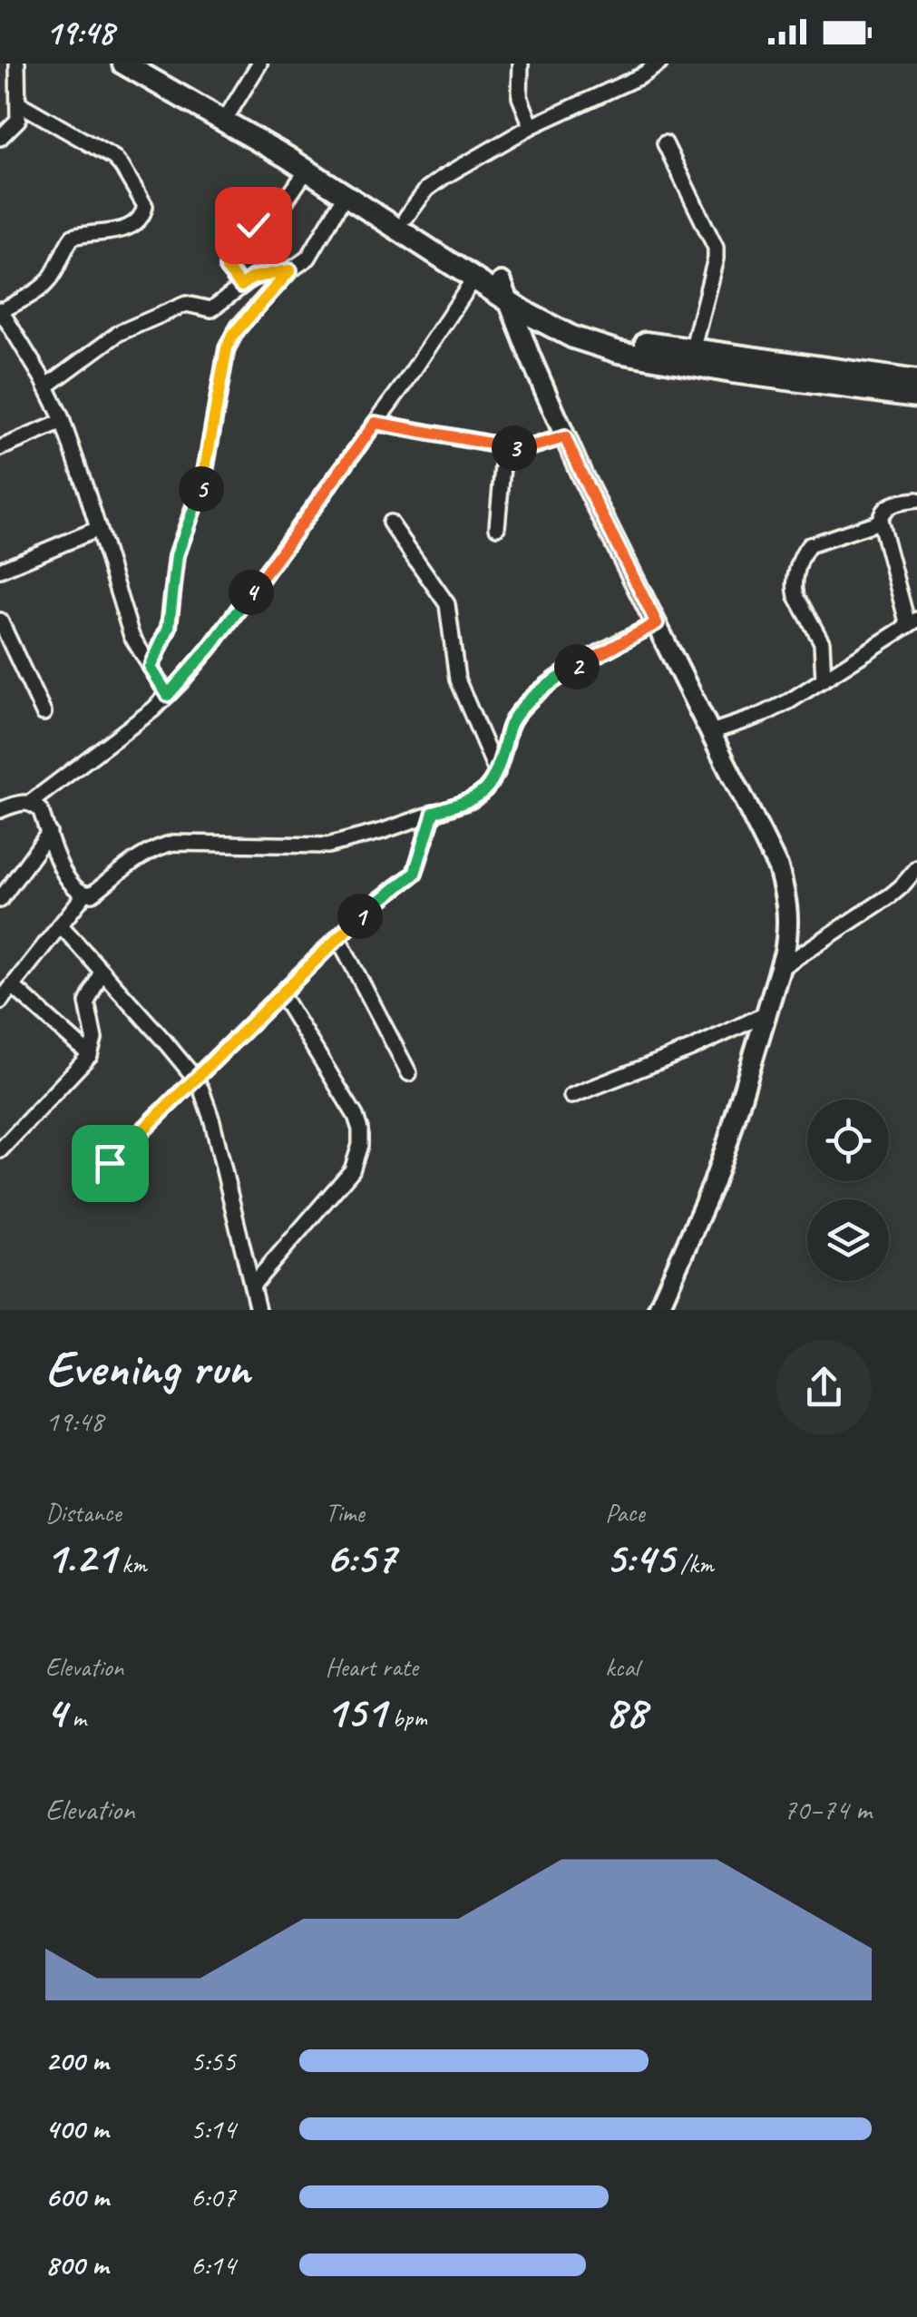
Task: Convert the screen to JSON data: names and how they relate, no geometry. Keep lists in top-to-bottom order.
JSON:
{
  "page": {
    "status": "19:48",
    "pins": [
      "3",
      "5",
      "4",
      "2",
      "1"
    ],
    "heading": ["Evening run", "19:48"],
    "stats": [
      ["Distance", "1.21 km"],
      ["Time", "6:57"],
      ["Pace", "5:45 /km"],
      ["Elevation", "4 m"],
      ["Heart rate", "151 bpm"],
      ["kcal", "88"]
    ],
    "chart": ["Elevation", "70–74 m"],
    "list": [
      {
        "name": "200 m",
        "note": "5:55"
      },
      {
        "name": "400 m",
        "note": "5:14"
      },
      {
        "name": "600 m",
        "note": "6:07"
      },
      {
        "name": "800 m",
        "note": "6:14"
      }
    ]
  }
}
